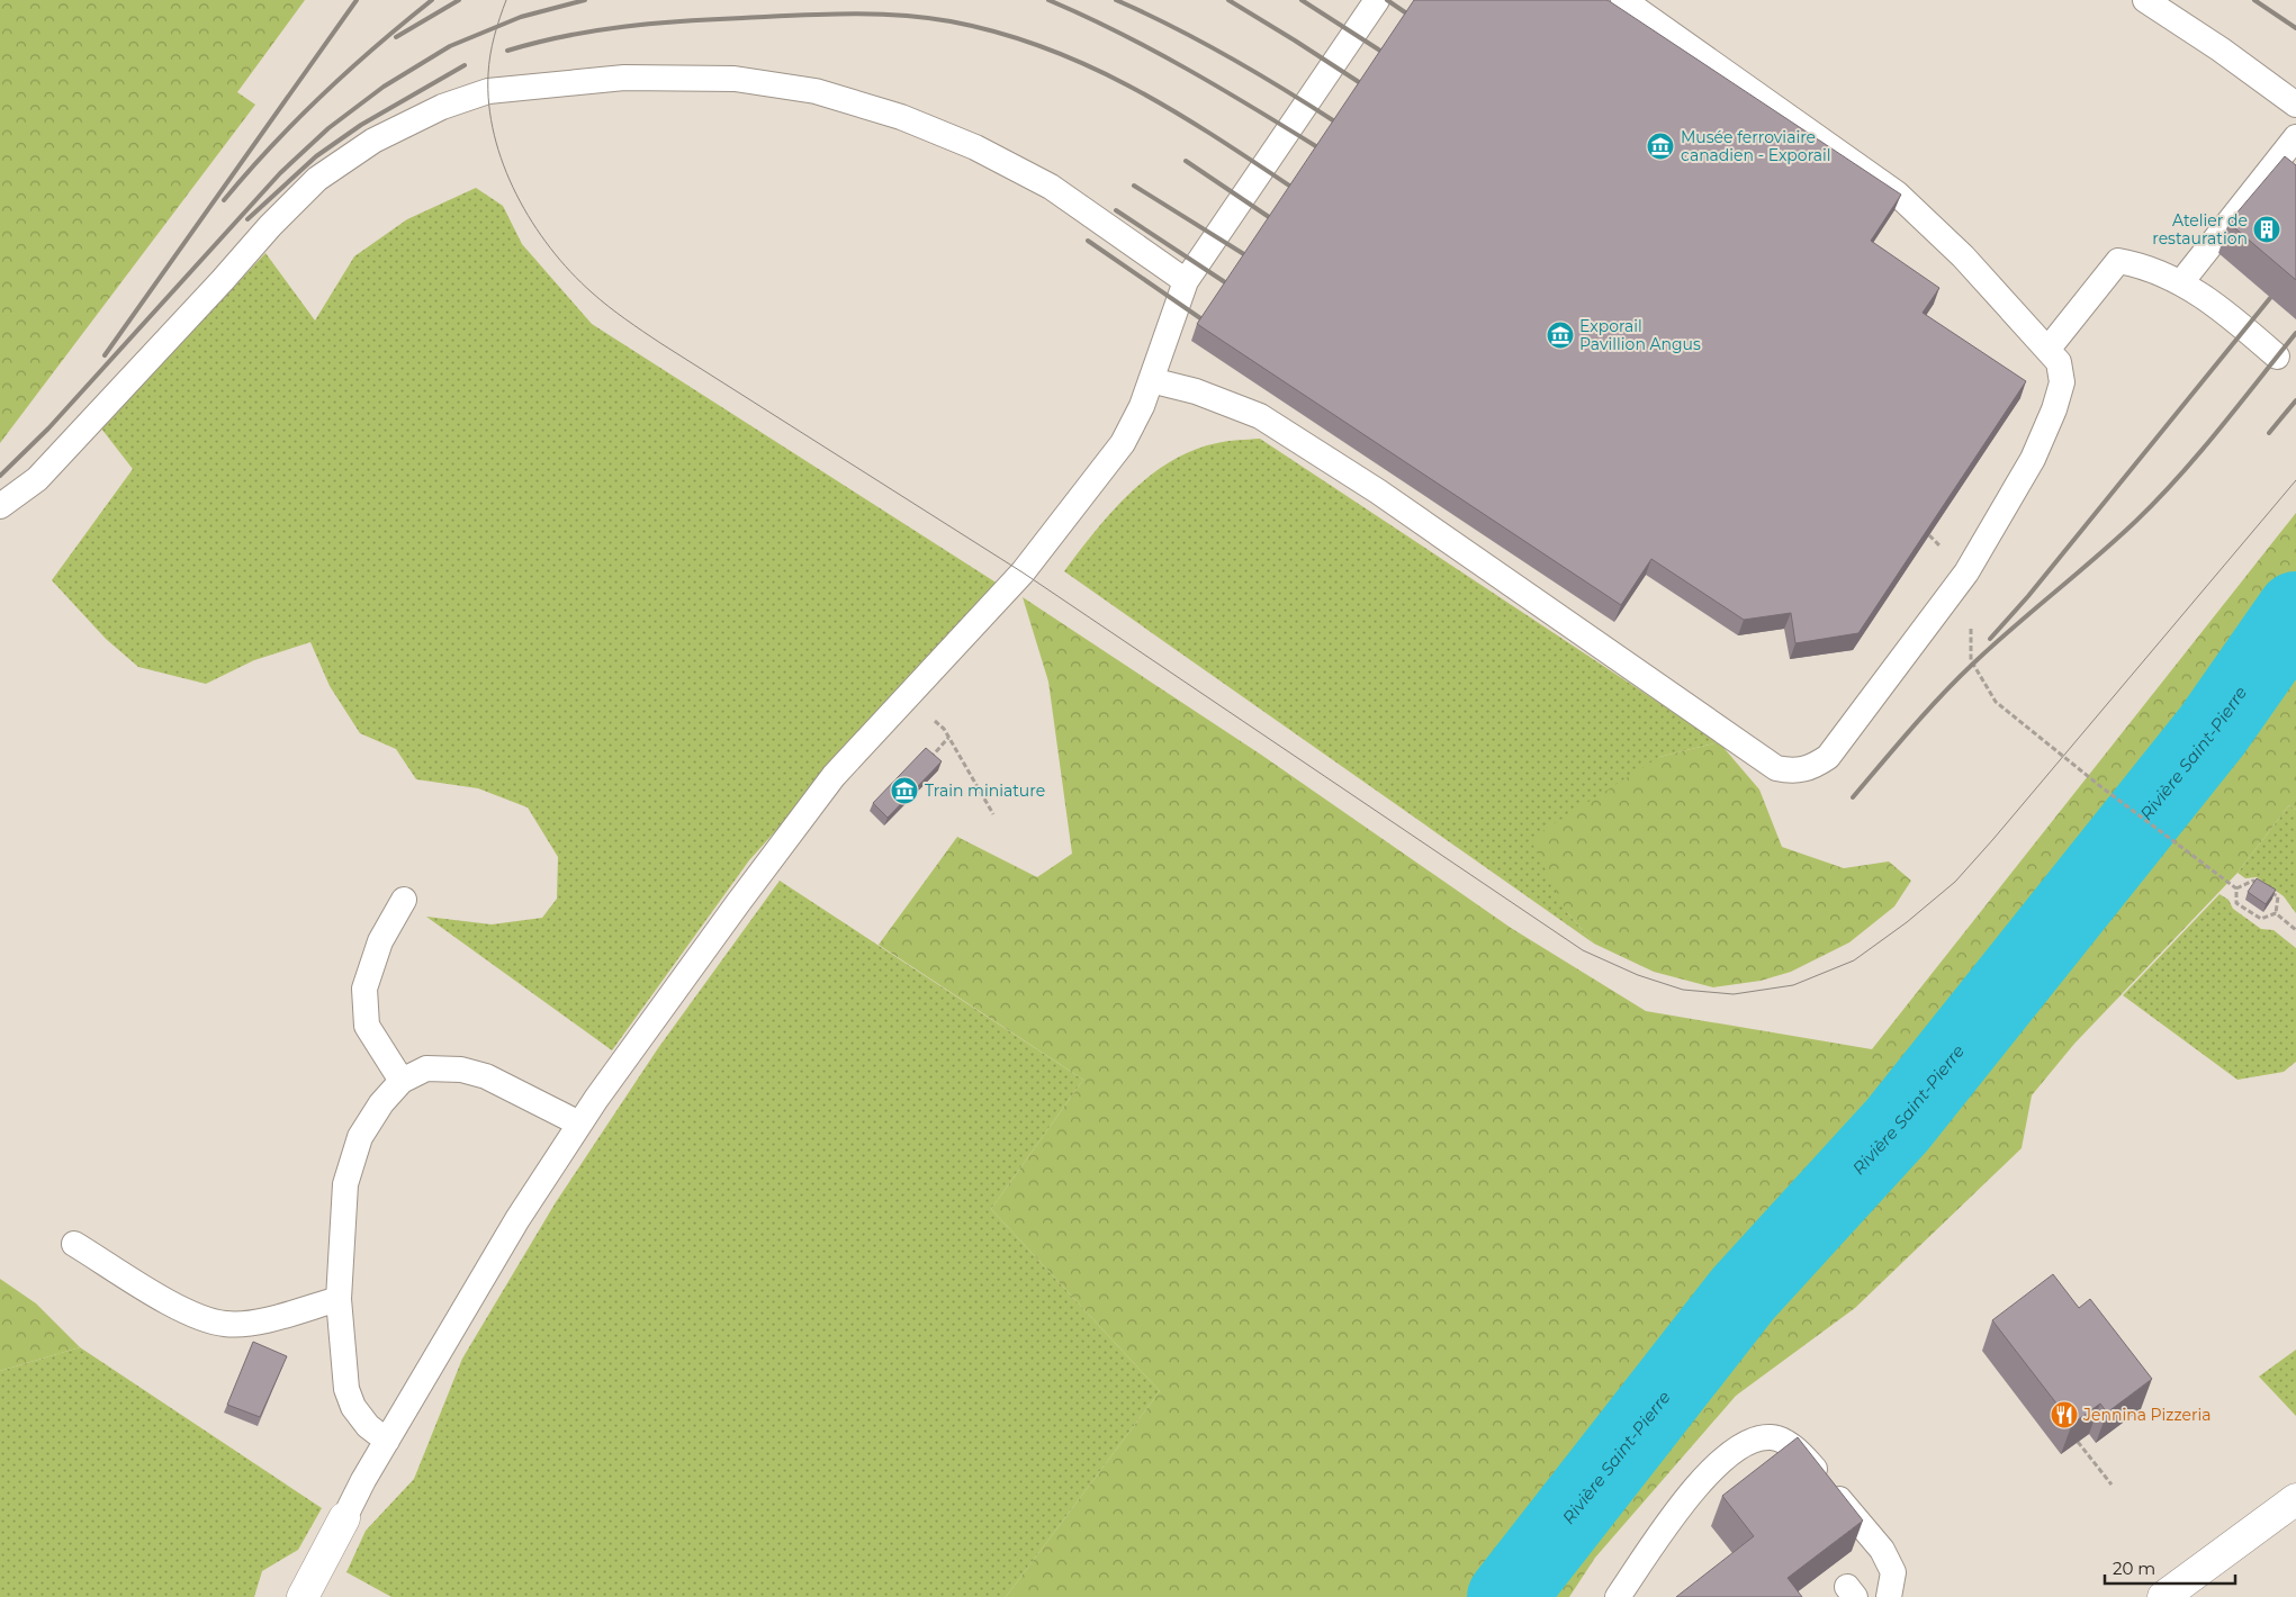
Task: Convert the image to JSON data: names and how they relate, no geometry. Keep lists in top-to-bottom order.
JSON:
{
  "water": ["Rivière Saint-Pierre"],
  "places": {
    "museum": ["Musée ferroviaire canadien - Exporail", "Exporail Pavillion Angus", "Train miniature"],
    "building": ["Atelier de restauration"],
    "restaurant": ["Jennina Pizzeria"]
  },
  "scale_bar": "20 m"
}
